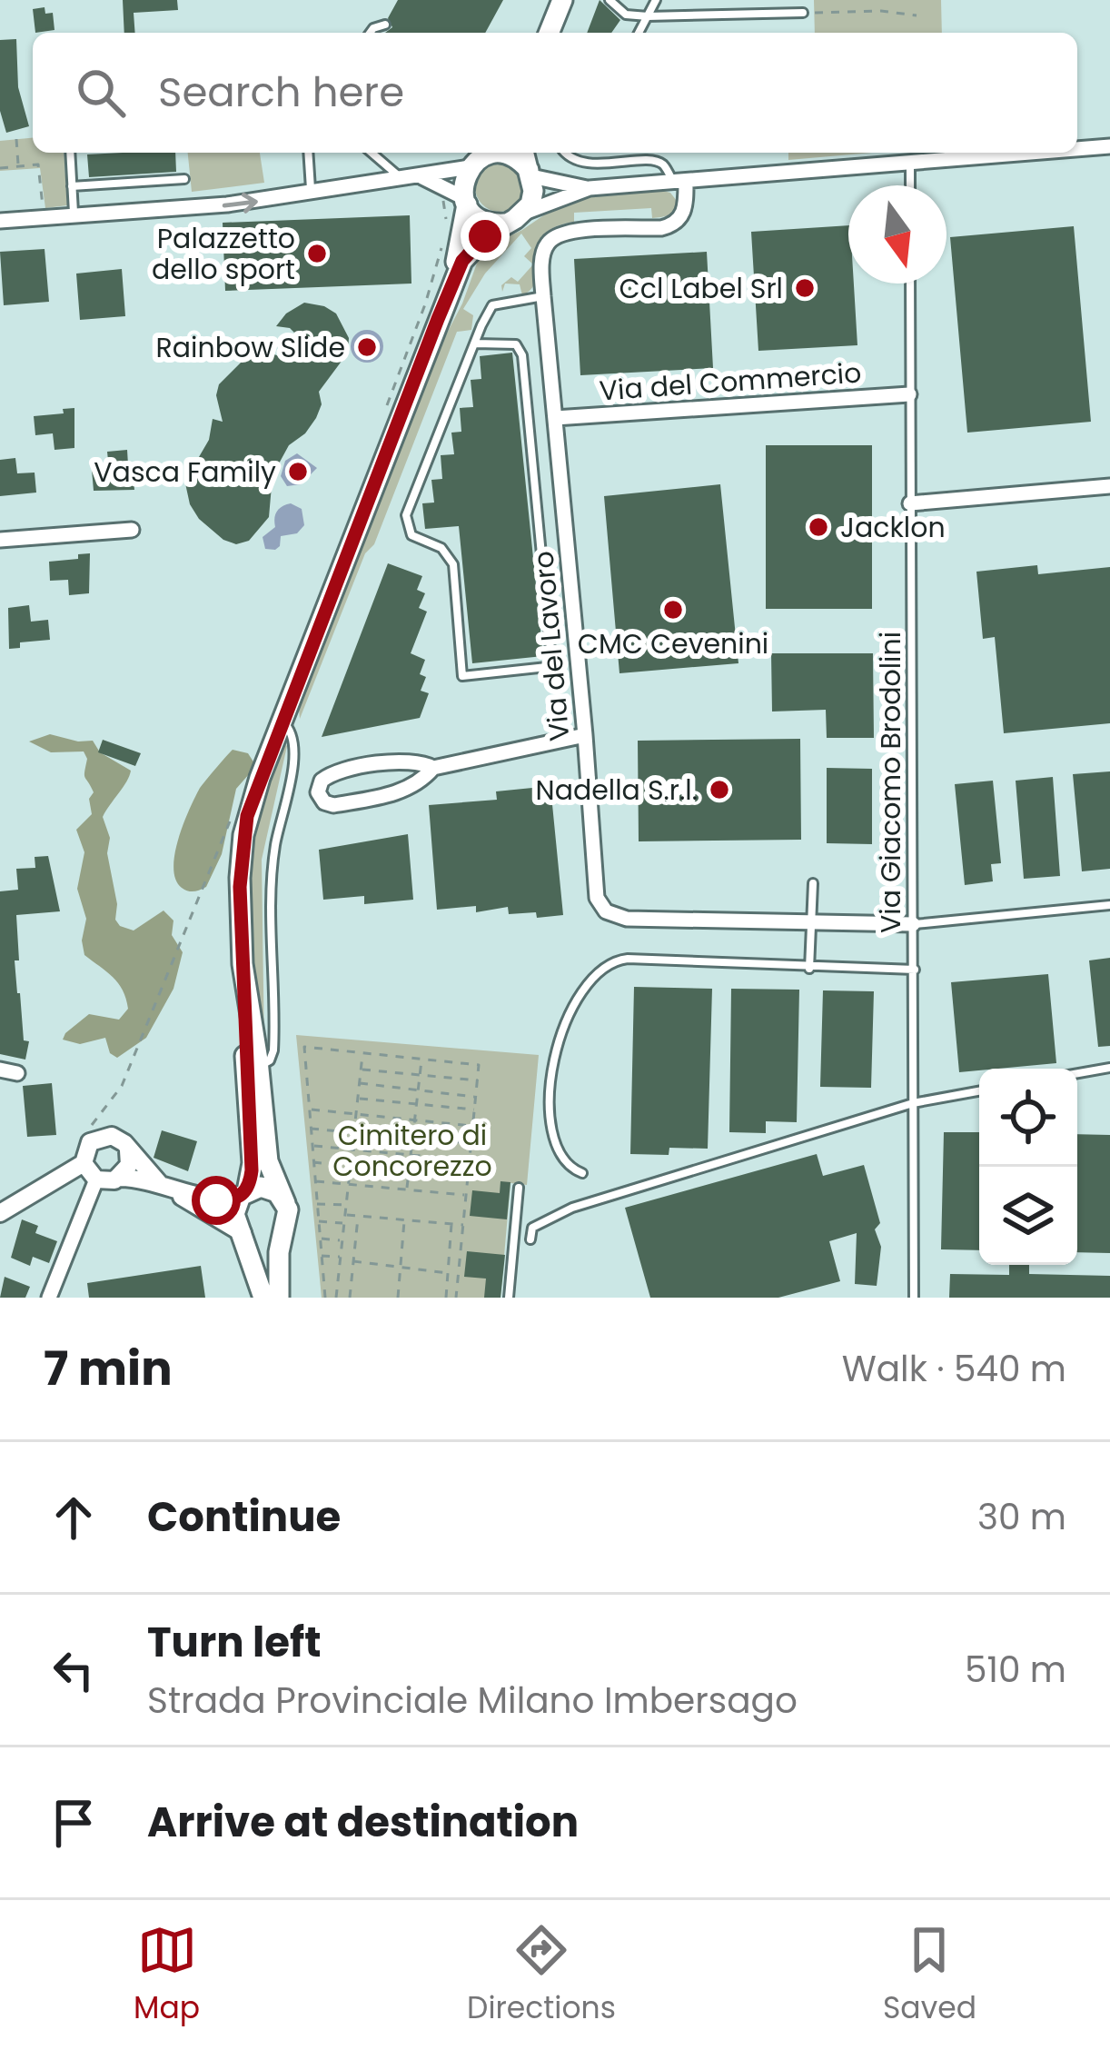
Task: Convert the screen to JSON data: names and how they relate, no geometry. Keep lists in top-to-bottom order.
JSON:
{
  "streets": {
    "street": ["Via del Commercio", "Via del Lavoro"],
    "lane": ["Via Giacomo Brodolini"]
  },
  "crossings": [
    ["Via del Commercio", "Via del Lavoro"],
    ["Via del Commercio", "Via Giacomo Brodolini"],
    ["Via del Lavoro", "Via Giacomo Brodolini"]
  ],
  "parks": ["Cimitero di Concorezzo"],
  "places": [
    "Palazzetto dello sport",
    "Ccl Label Srl",
    "Rainbow Slide",
    "Vasca Family",
    "Jacklon",
    "CMC Cevenini",
    "Nadella S.r.l."
  ],
  "north": "bottom",
  "page": {
    "search": "Search here",
    "heading": ["7 min", "Walk · 540 m"],
    "list": [
      ["Continue", "30 m"],
      ["Turn left", "Strada Provinciale Milano Imbersago", "510 m"],
      "Arrive at destination"
    ],
    "nav": ["Map", "Directions", "Saved"]
  }
}
